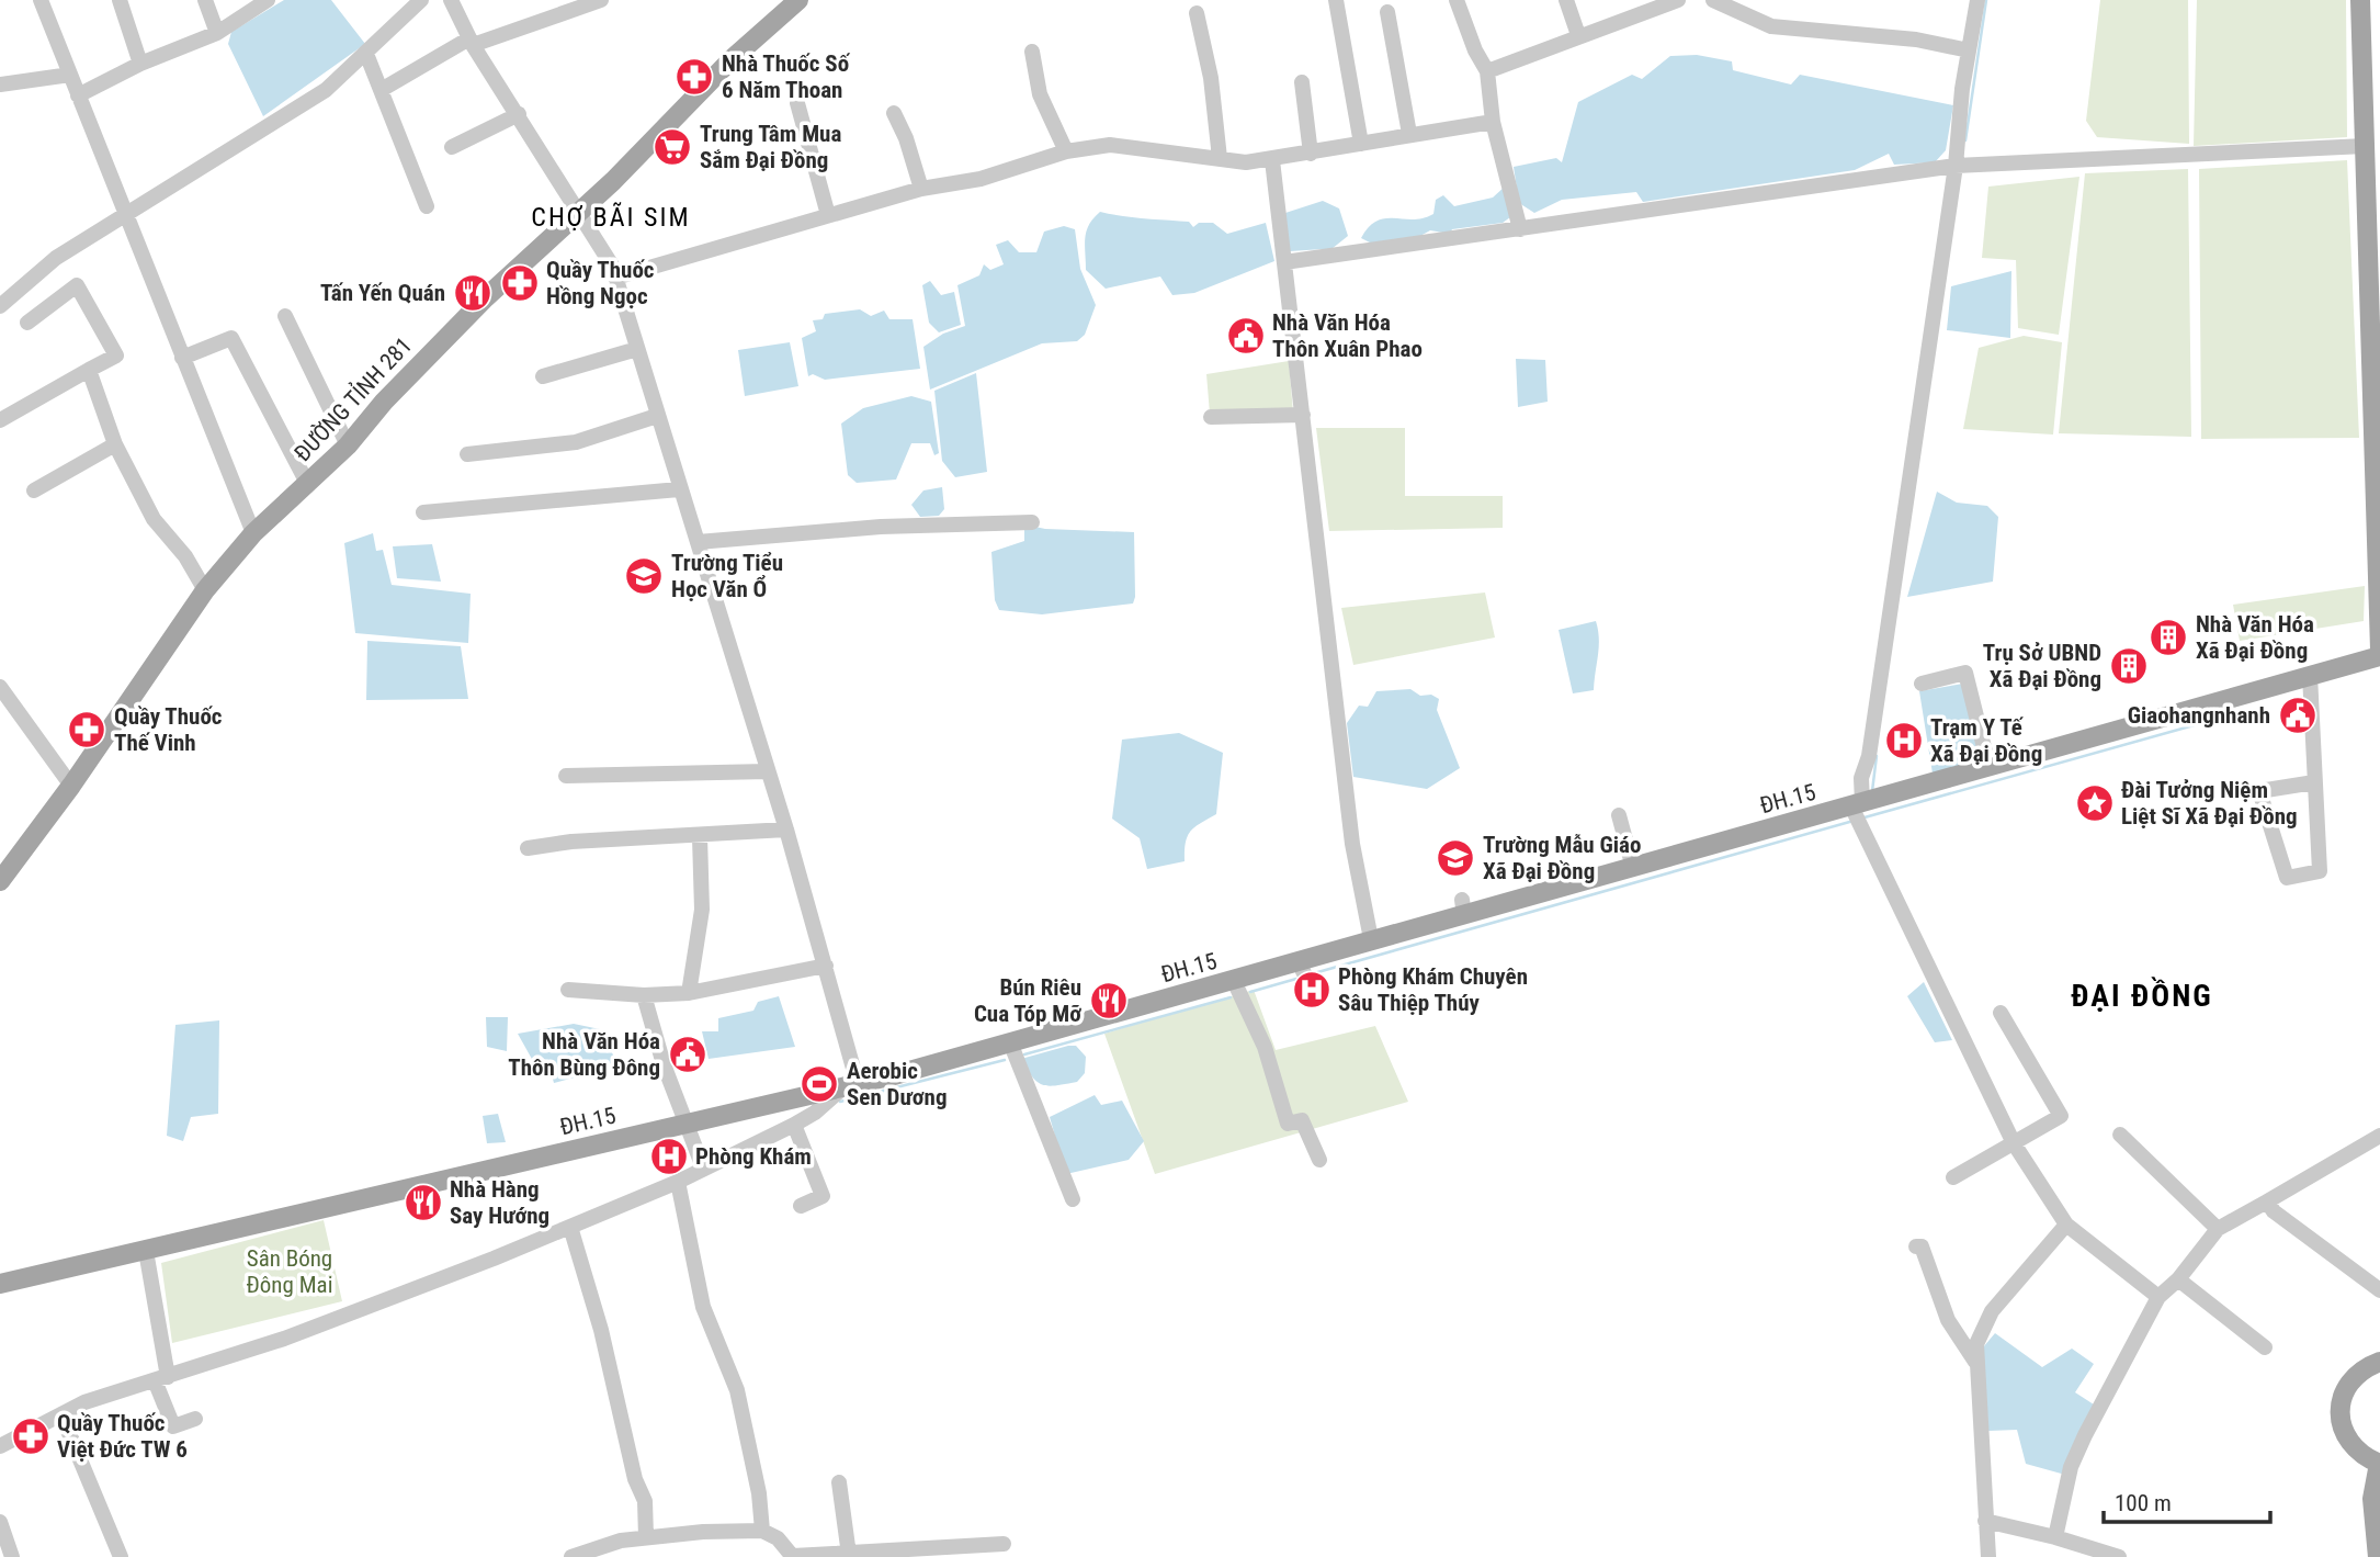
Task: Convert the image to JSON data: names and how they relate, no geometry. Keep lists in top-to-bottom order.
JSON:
{
  "streets": {
    "main road": ["ĐƯỜNG TỈNH 281", "ĐH.15"]
  },
  "districts": ["CHỢ BÃI SIM", "ĐẠI ĐỒNG"],
  "parks": ["Sân Bóng Đông Mai"],
  "places": {
    "pharmacy": [
      "Nhà Thuốc Số 6 Năm Thoan",
      "Quầy Thuốc Hồng Ngọc",
      "Quầy Thuốc Thế Vinh",
      "Quầy Thuốc Việt Đức TW 6"
    ],
    "supermarket": ["Trung Tâm Mua Sắm Đại Đồng"],
    "restaurant": ["Tấn Yến Quán", "Bún Riêu Cua Tóp Mỡ", "Nhà Hàng Say Hướng"],
    "public building": ["Nhà Văn Hóa Thôn Xuân Phao", "Giaohangnhanh", "Nhà Văn Hóa Thôn Bùng Đông"],
    "school or university": ["Trường Tiểu Học Văn Ổ", "Trường Mẫu Giáo Xã Đại Đồng"],
    "building": ["Nhà Văn Hóa Xã Đại Đồng", "Trụ Sở UBND Xã Đại Đồng"],
    "hospital": ["Trạm Y Tế Xã Đại Đồng", "Phòng Khám Chuyên Sâu Thiệp Thúy", "Phòng Khám"],
    "place": ["Đài Tưởng Niệm Liệt Sĩ Xã Đại Đồng"],
    "sports": ["Aerobic Sen Dương"]
  },
  "scale_bar": "100 m"
}
